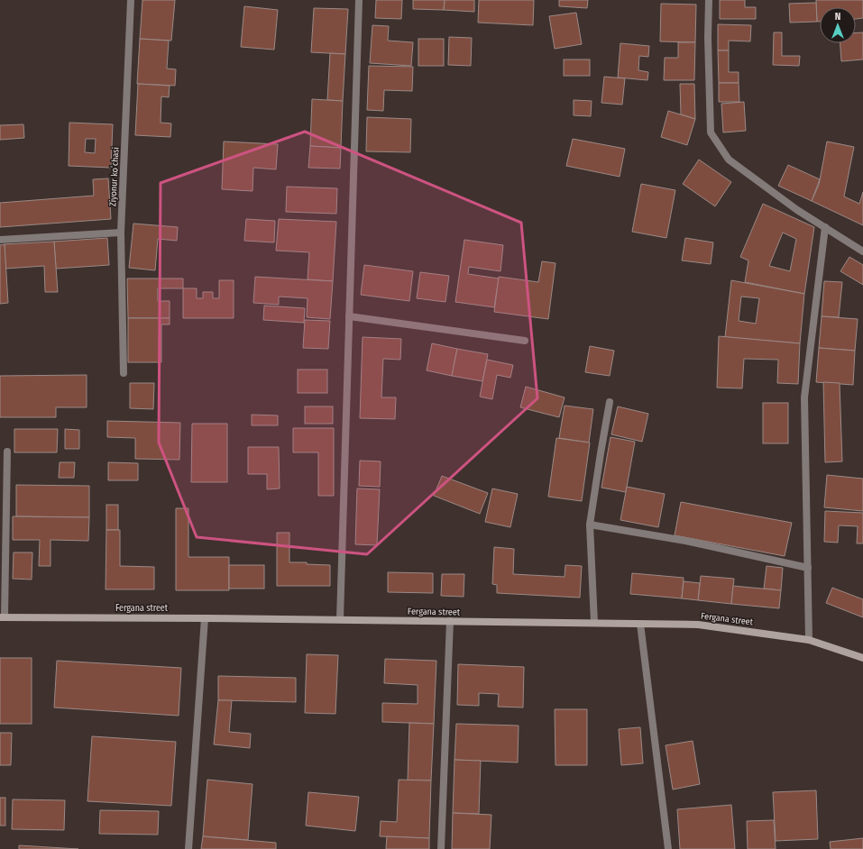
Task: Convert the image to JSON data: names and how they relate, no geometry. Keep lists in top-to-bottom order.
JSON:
{
  "streets": {
    "street": ["Ziyonur koʻchasi", "Fergana street"]
  },
  "north": "top"
}
